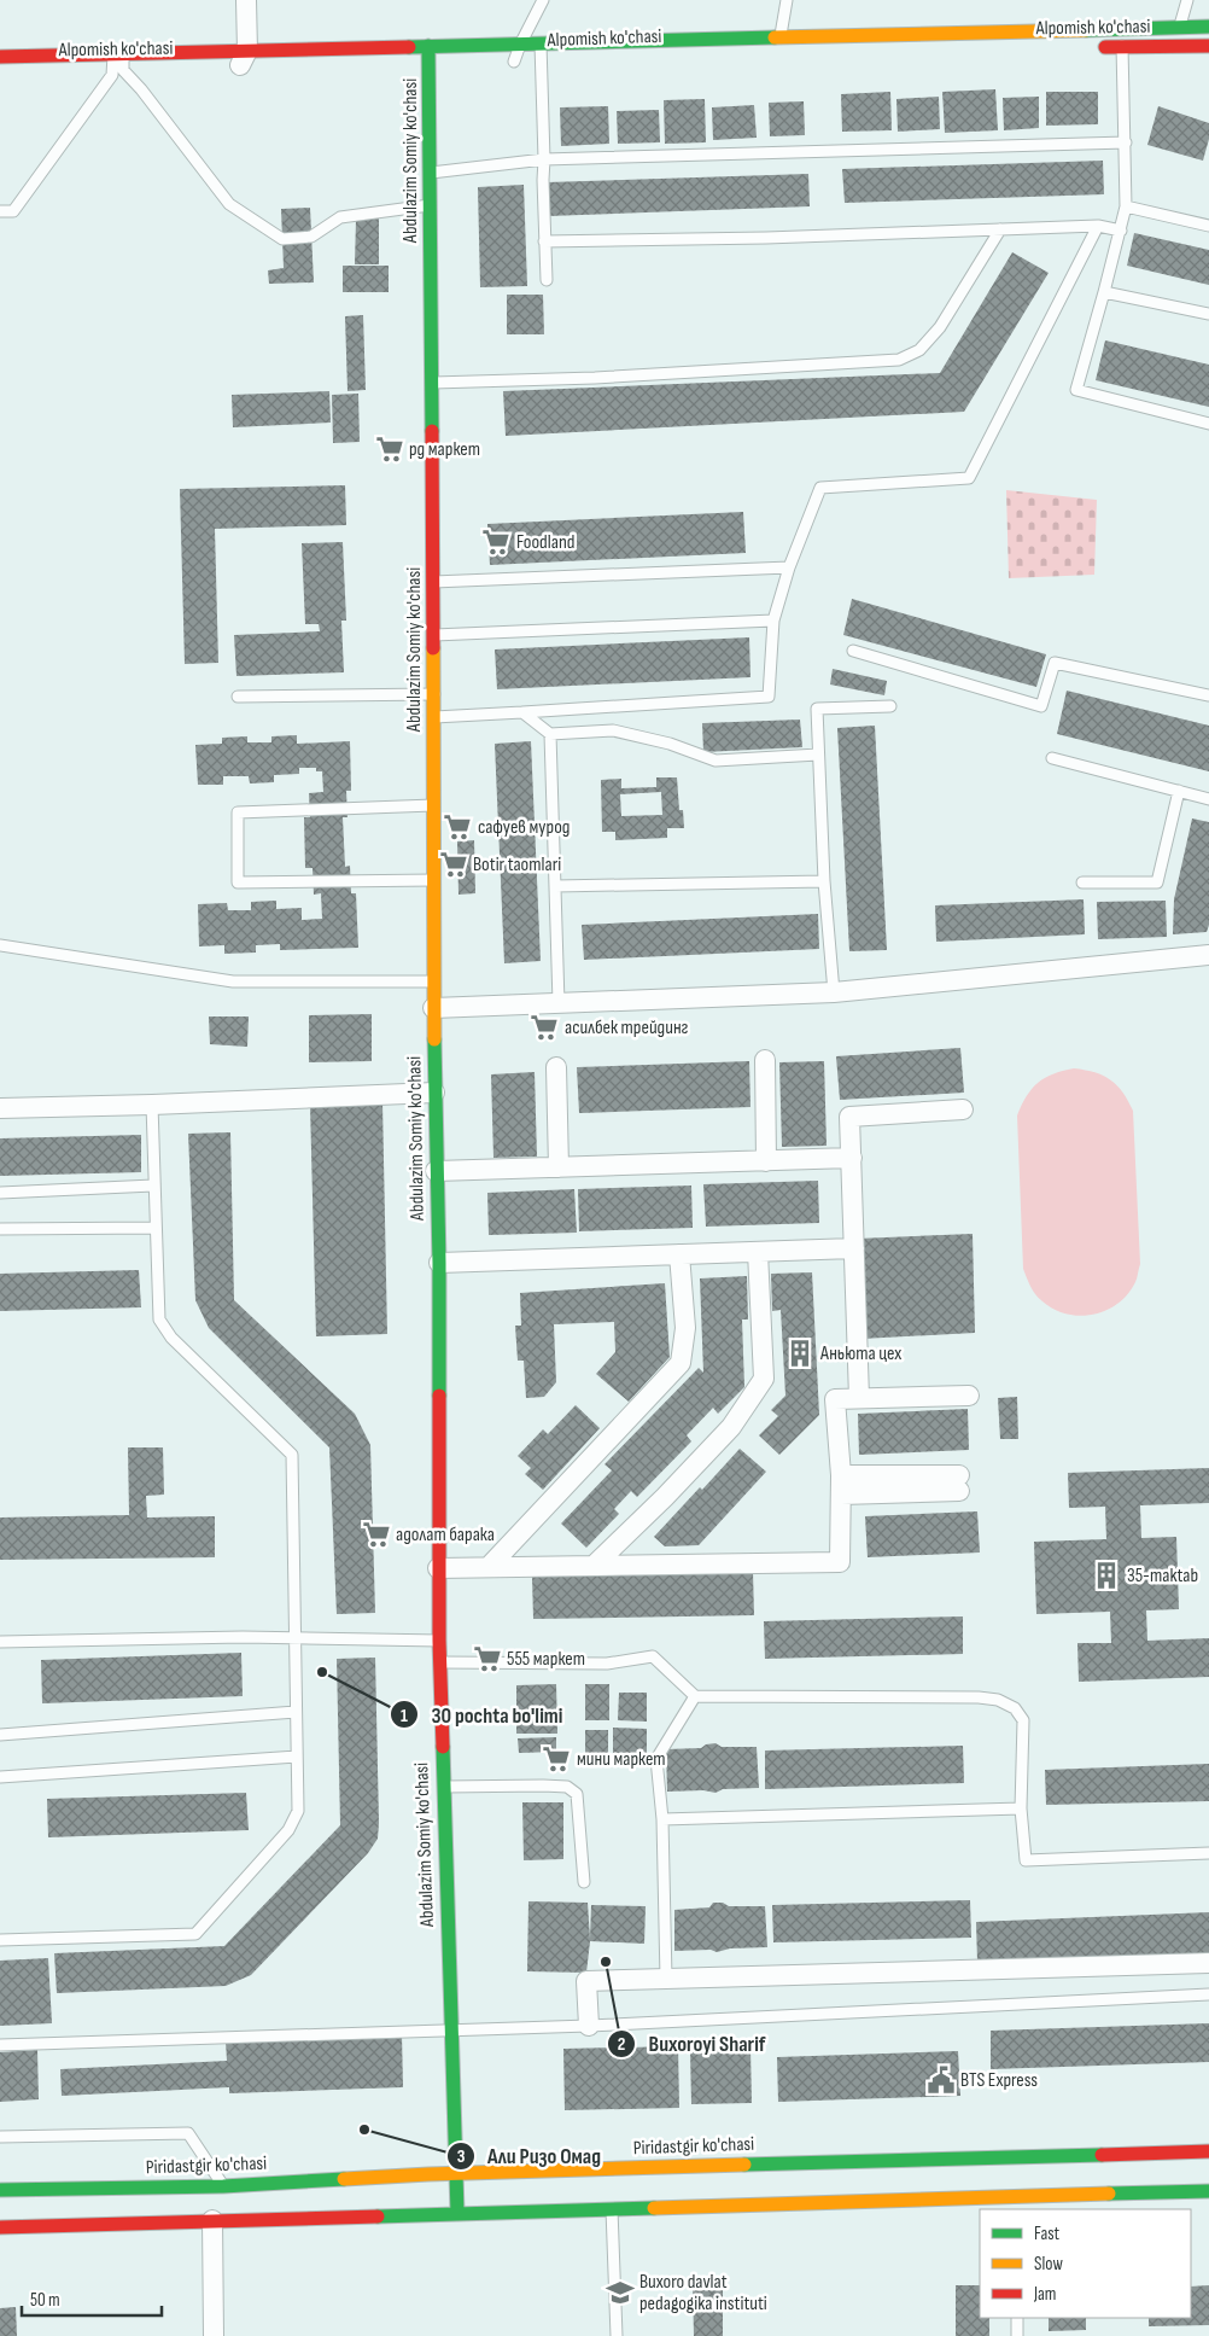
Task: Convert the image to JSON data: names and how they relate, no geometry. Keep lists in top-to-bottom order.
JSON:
{
  "streets": {
    "main road": ["Alpomish ko'chasi", "Abdulazim Somiy ko'chasi", "Piridastgir ko'chasi"]
  },
  "crossings": [
    ["Abdulazim Somiy ko'chasi", "Piridastgir ko'chasi"]
  ],
  "places": {
    "supermarket": [
      "рд маркет",
      "Foodland",
      "сафуев мурод",
      "Botir taomlari",
      "асилбек трейдинг",
      "адолат барака",
      "555 маркет",
      "мини маркет"
    ],
    "building": ["Аньюта цех", "35-maktab"],
    "other": ["30 pochta bo'limi", "Buxoroyi Sharif", "Али Ризо Омад"],
    "public building": ["BTS Express"],
    "school or university": ["Buxoro davlat pedagogika instituti"]
  },
  "legend": ["Fast", "Slow", "Jam"],
  "scale_bar": "50 m"
}
